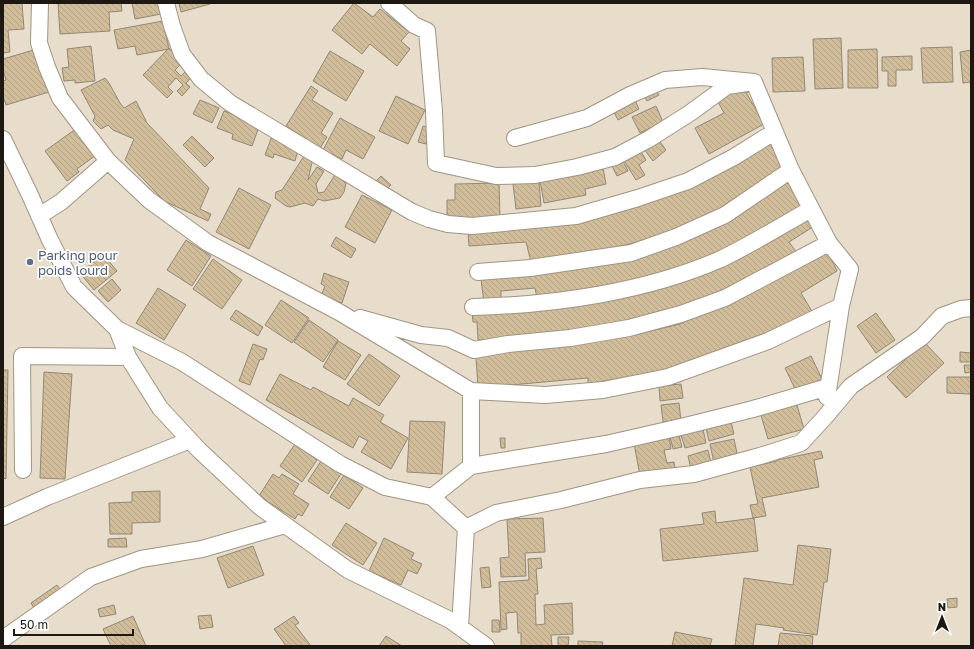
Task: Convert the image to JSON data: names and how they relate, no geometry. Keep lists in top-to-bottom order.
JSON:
{
  "places": ["Parking pour poids lourd"],
  "scale_bar": "50 m",
  "north": "top"
}
